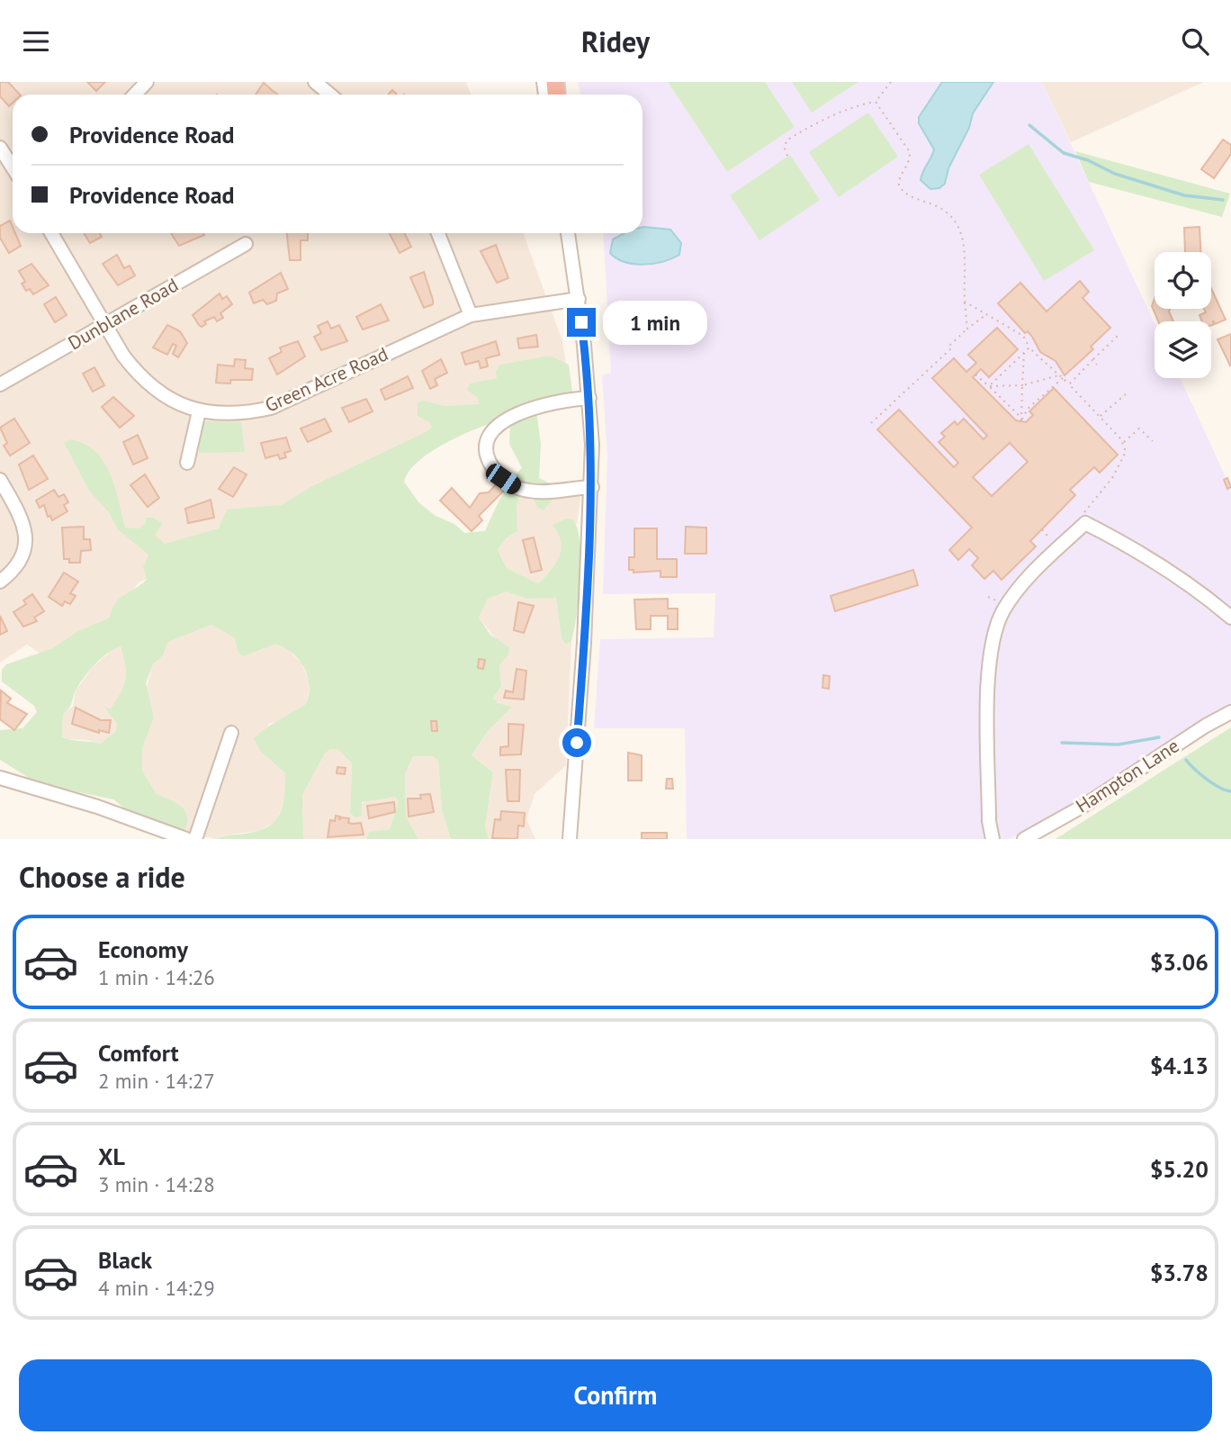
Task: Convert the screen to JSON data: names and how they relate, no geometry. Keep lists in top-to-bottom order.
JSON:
{
  "streets": {
    "street": ["Dunblane Road", "Green Acre Road", "Hampton Lane"]
  },
  "crossings": [
    ["Dunblane Road", "Green Acre Road"]
  ],
  "page": {
    "header": "Ridey",
    "banner": ["Providence Road", "Providence Road"],
    "bubble": "1 min",
    "heading": "Choose a ride",
    "list": [
      {
        "name": "Economy",
        "note": "1 min · 14:26",
        "value": "$3.06"
      },
      {
        "name": "Comfort",
        "note": "2 min · 14:27",
        "value": "$4.13"
      },
      {
        "name": "XL",
        "note": "3 min · 14:28",
        "value": "$5.20"
      },
      {
        "name": "Black",
        "note": "4 min · 14:29",
        "value": "$3.78"
      }
    ],
    "buttons": "Confirm"
  }
}
